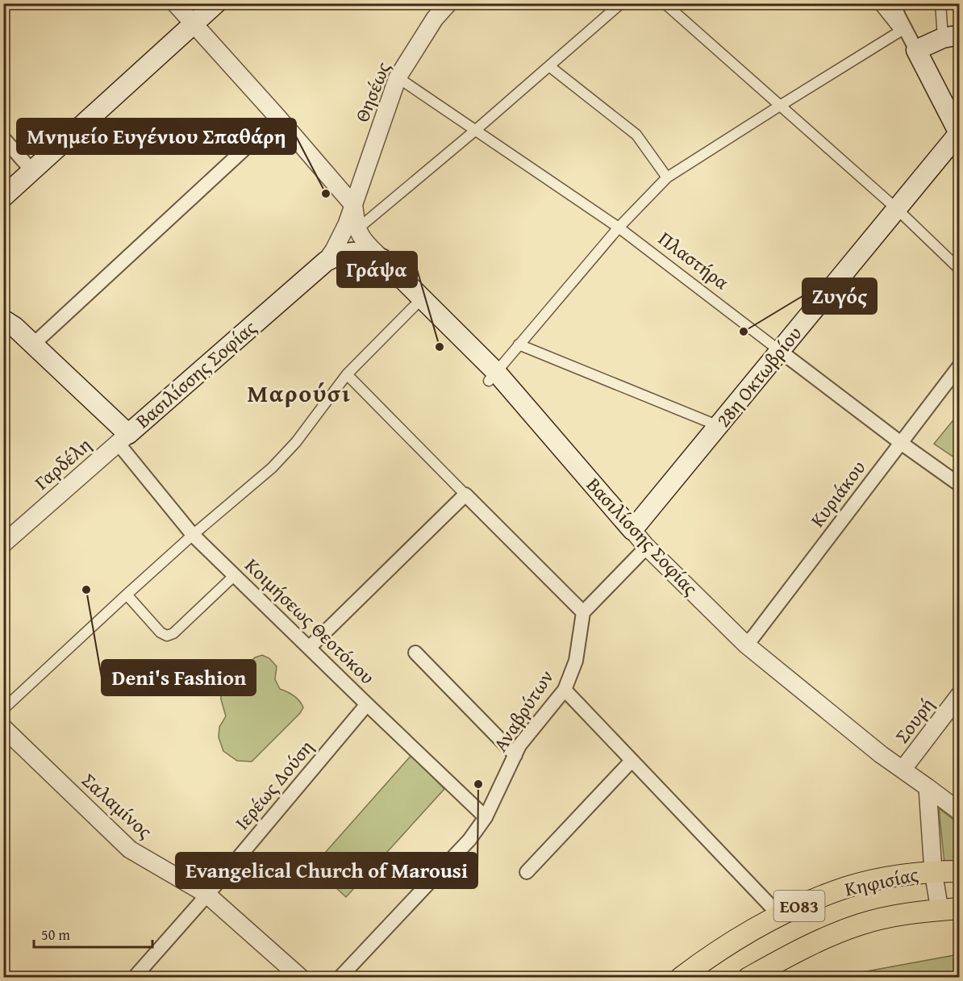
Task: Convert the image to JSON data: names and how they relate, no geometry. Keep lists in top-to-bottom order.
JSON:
{
  "streets": {
    "main road": [
      "Βασιλίσσης Σοφίας",
      "28η Οκτωβρίου",
      "Κηφισίας",
      "ΕΟ83"
    ],
    "street": [
      "Θησέως",
      "Πλαστήρα",
      "Γαρδέλη",
      "Κυριάκου",
      "Κοιμήσεως Θεοτόκου",
      "Αναβρύτων",
      "Σουρή",
      "Ιερέως Δούση",
      "Σαλαμίνος"
    ]
  },
  "crossings": [
    ["Θησέως", "Πλαστήρα"],
    ["Θησέως", "Βασιλίσσης Σοφίας"],
    ["Πλαστήρα", "28η Οκτωβρίου"],
    ["Πλαστήρα", "Κυριάκου"],
    ["Βασιλίσσης Σοφίας", "28η Οκτωβρίου"],
    ["Βασιλίσσης Σοφίας", "Γαρδέλη"],
    ["Βασιλίσσης Σοφίας", "Κυριάκου"],
    ["Βασιλίσσης Σοφίας", "Κοιμήσεως Θεοτόκου"],
    ["Βασιλίσσης Σοφίας", "Σουρή"],
    ["Γαρδέλη", "Κοιμήσεως Θεοτόκου"],
    ["Κοιμήσεως Θεοτόκου", "Αναβρύτων"],
    ["Κοιμήσεως Θεοτόκου", "Ιερέως Δούση"],
    ["Ιερέως Δούση", "Σαλαμίνος"]
  ],
  "districts": ["Μαρούσι"],
  "places": [
    "Μνημείο Ευγένιου Σπαθάρη",
    "Ζυγός",
    "Γράψα",
    "Deni's Fashion",
    "Evangelical Church of Marousi"
  ],
  "scale_bar": "50 m"
}
